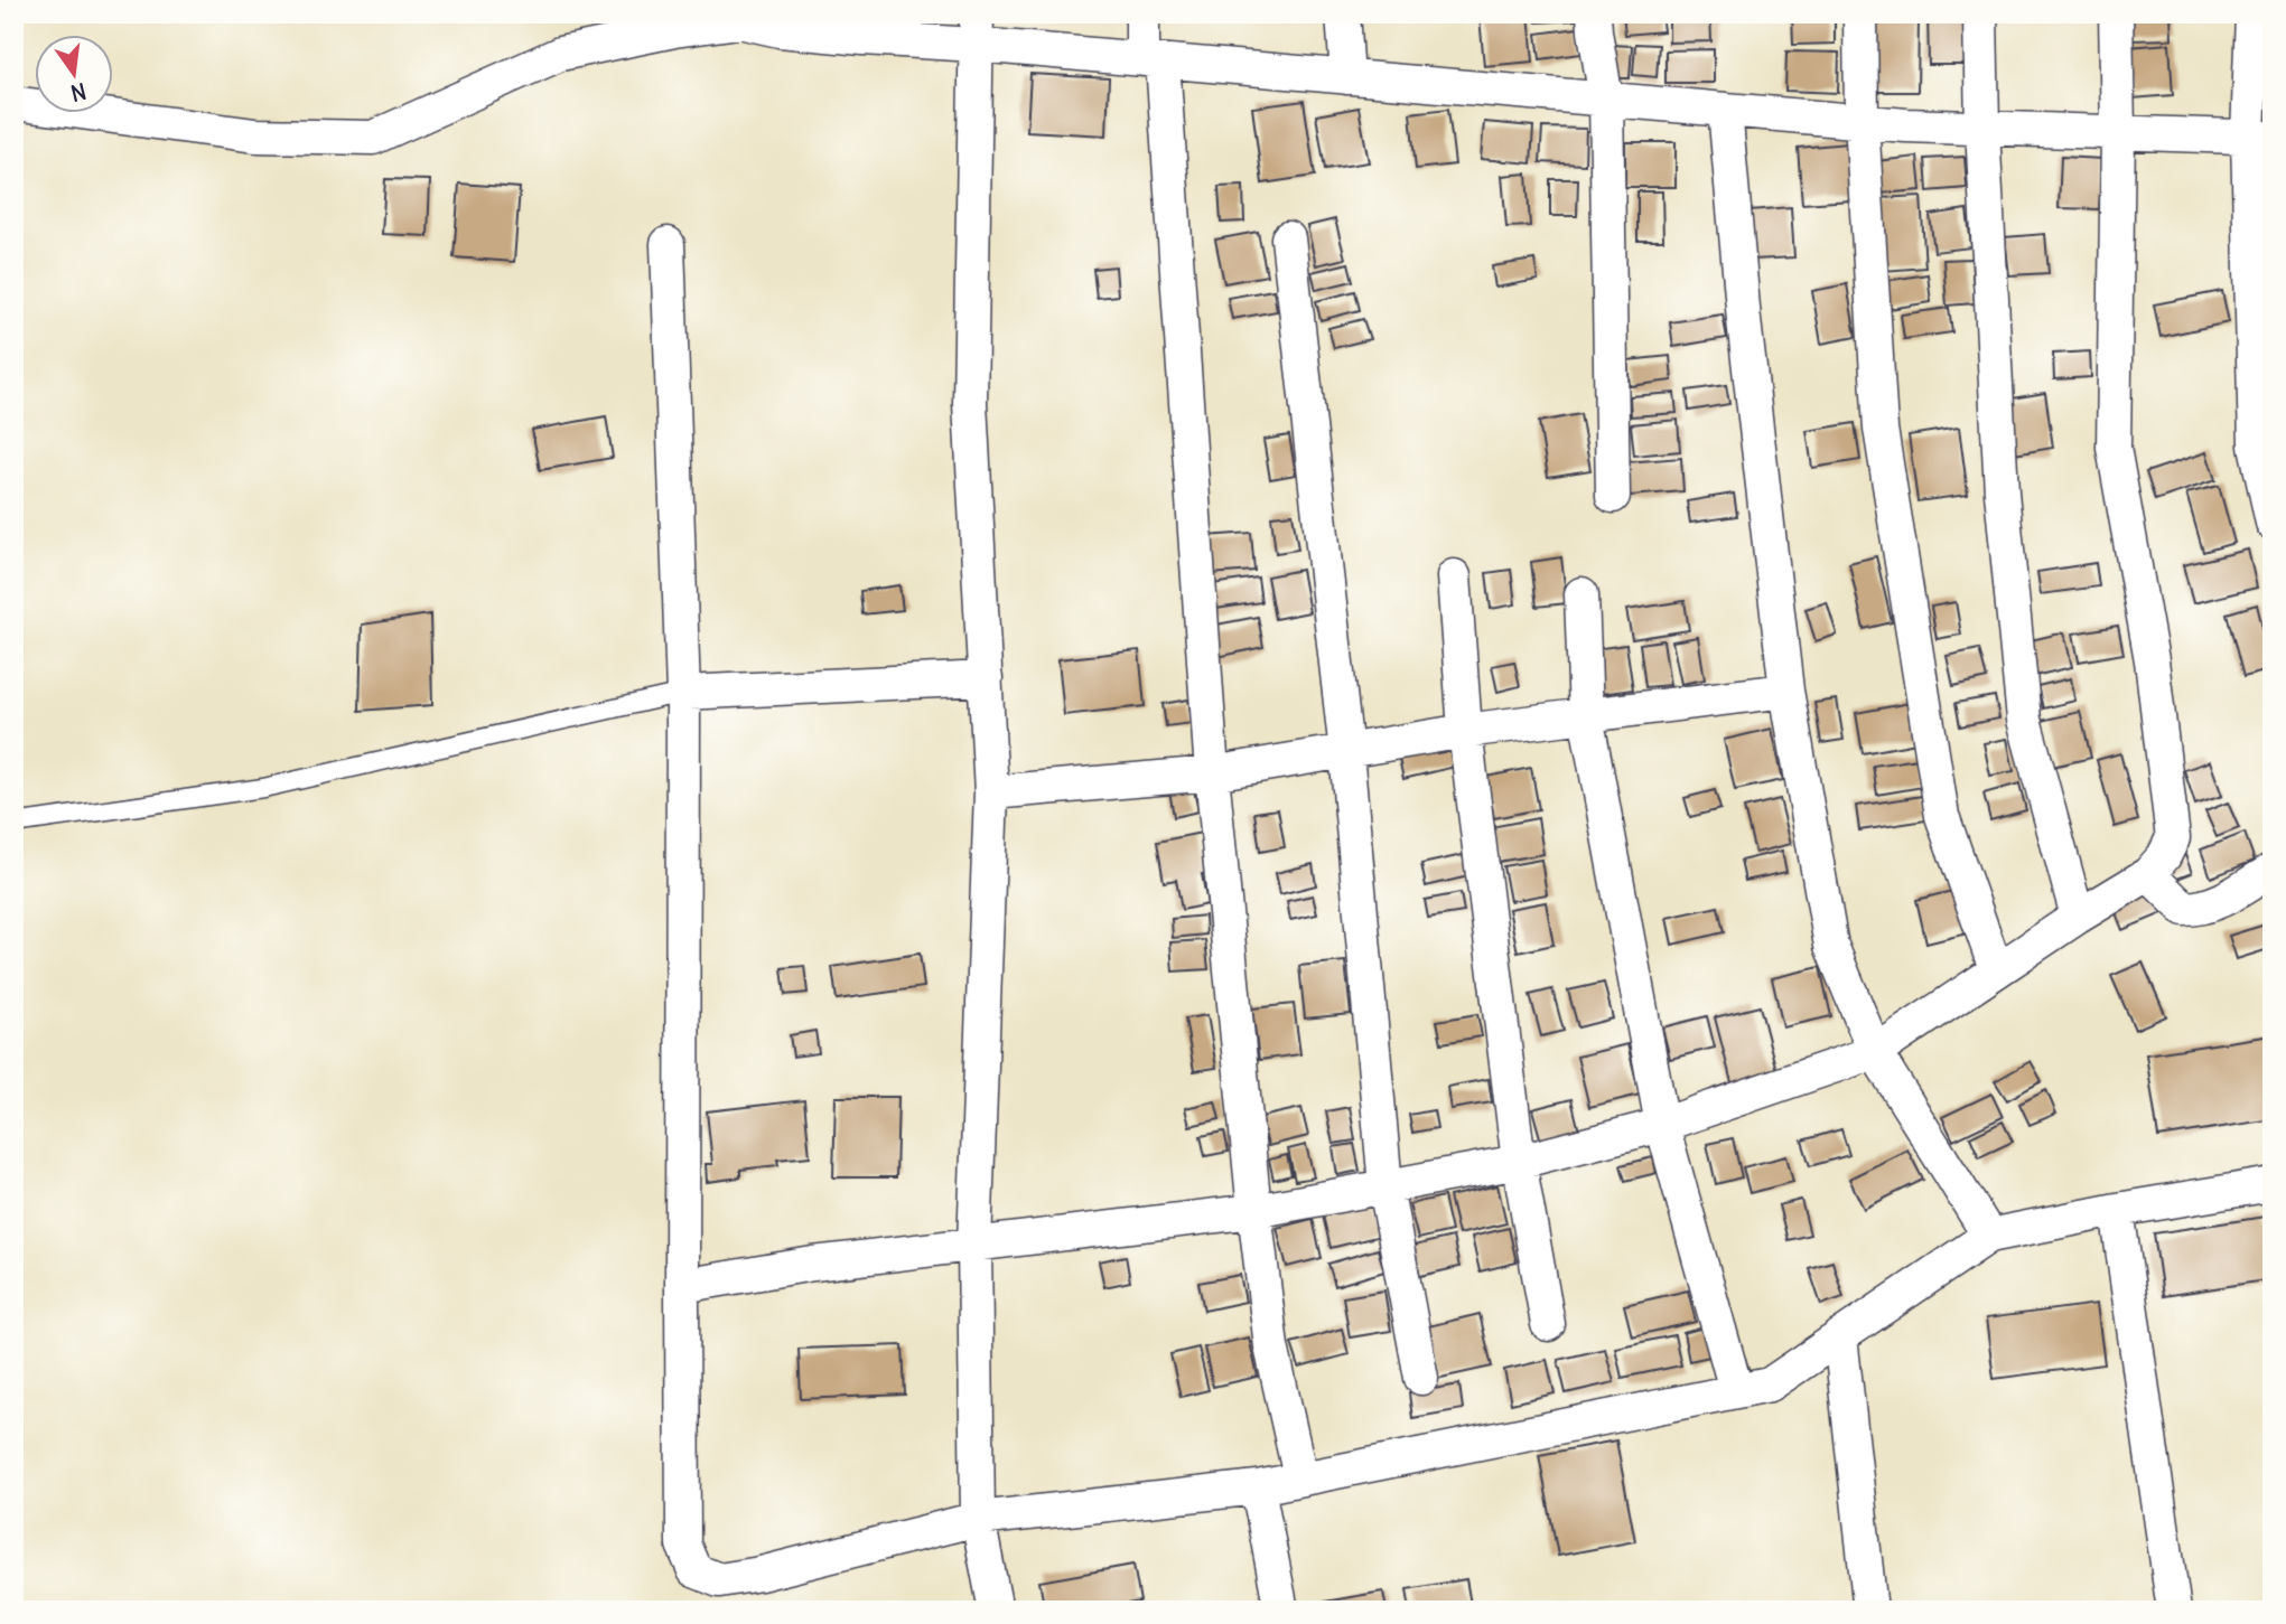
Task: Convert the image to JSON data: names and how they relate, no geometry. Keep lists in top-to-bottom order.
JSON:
{
  "north": "bottom"
}
